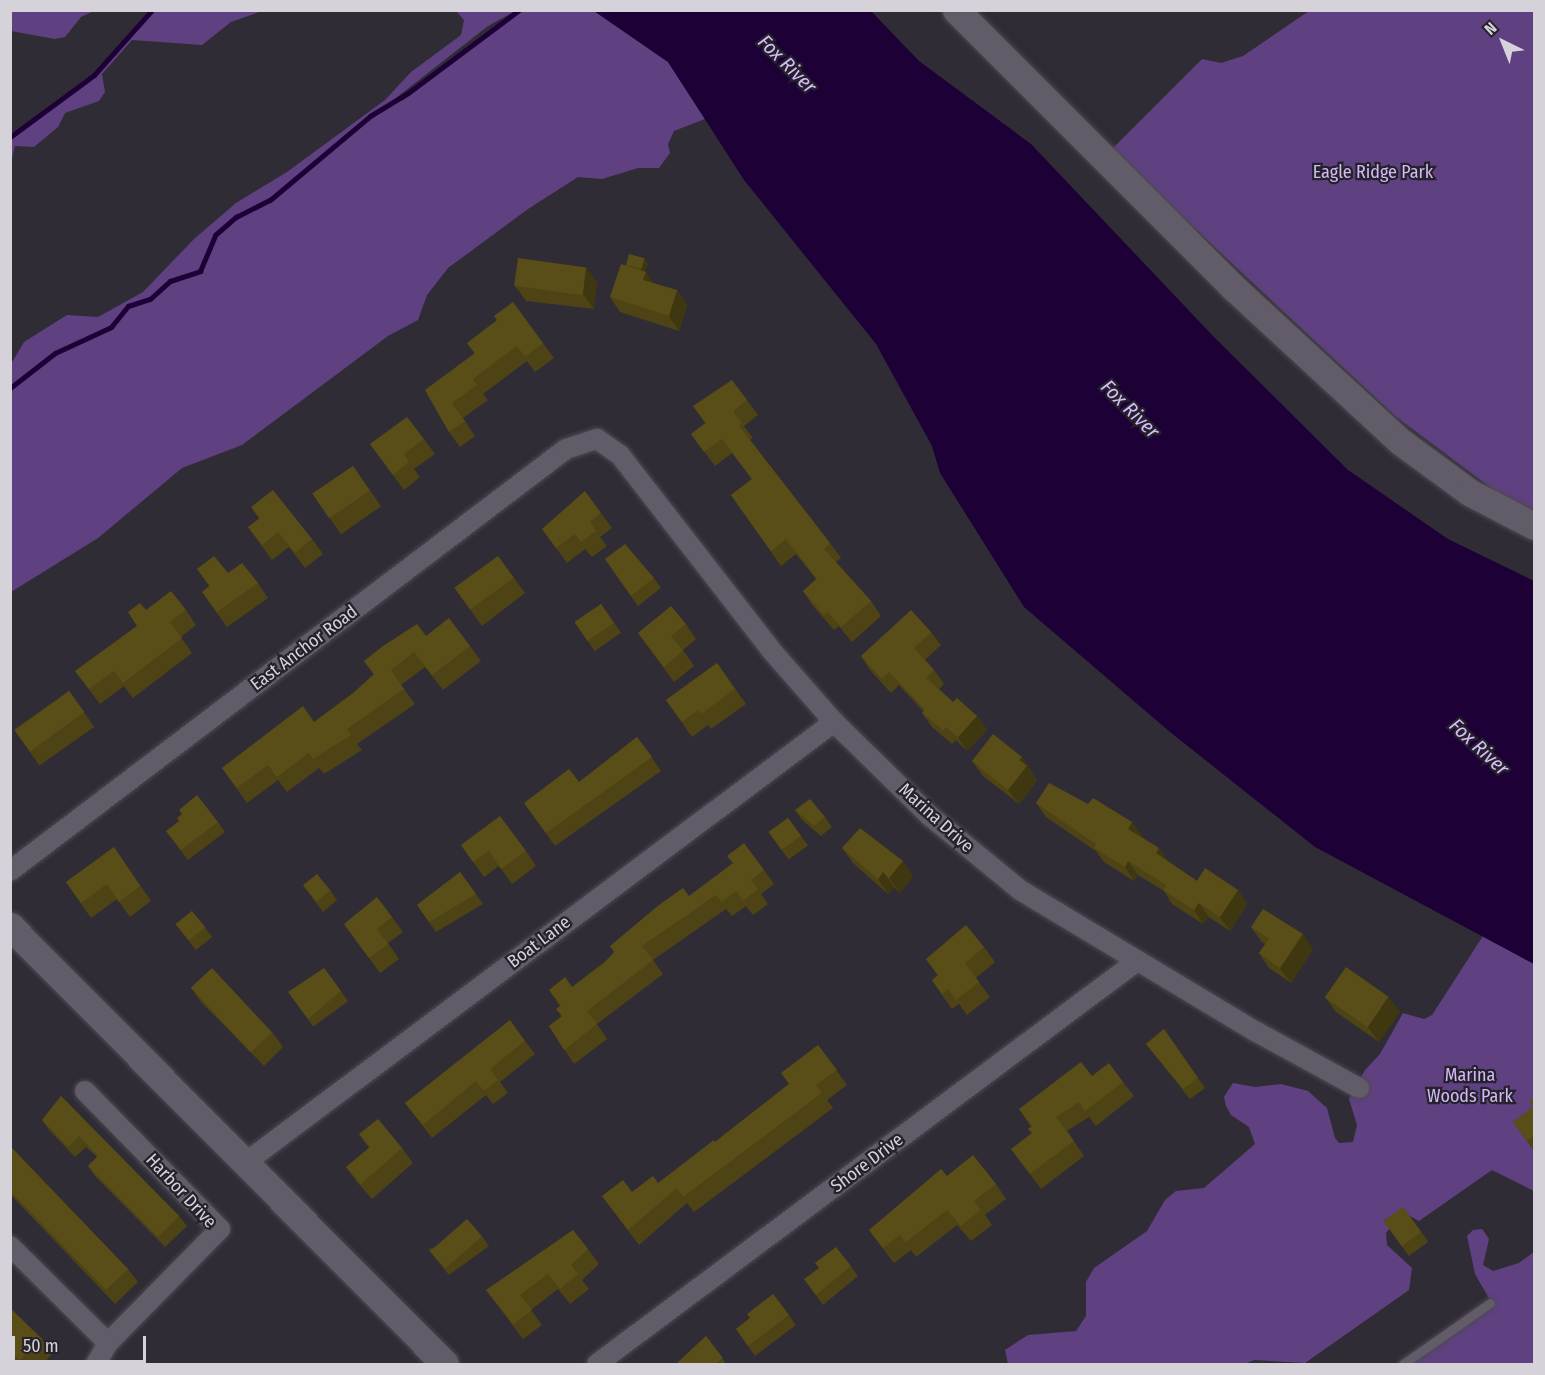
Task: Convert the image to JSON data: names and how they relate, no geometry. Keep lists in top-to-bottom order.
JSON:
{
  "streets": {
    "street": [
      "East Anchor Road",
      "Marina Drive",
      "Boat Lane",
      "Shore Drive",
      "Harbor Drive"
    ]
  },
  "crossings": [
    ["East Anchor Road", "Marina Drive"],
    ["Marina Drive", "Boat Lane"],
    ["Marina Drive", "Shore Drive"]
  ],
  "water": ["Fox River"],
  "parks": ["Eagle Ridge Park", "Marina Woods Park"],
  "scale_bar": "50 m",
  "north": "top left"
}
